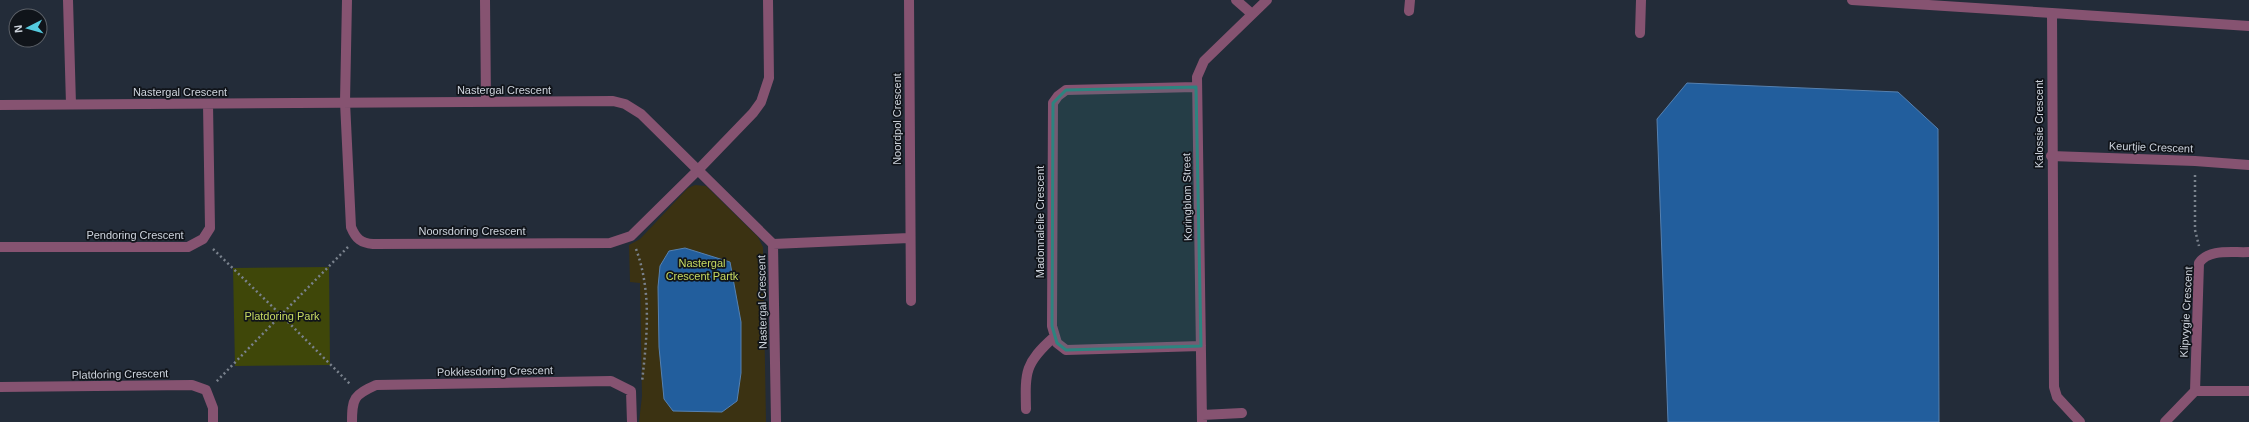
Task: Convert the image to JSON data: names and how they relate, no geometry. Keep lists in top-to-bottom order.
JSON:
{
  "streets": {
    "street": [
      "Nastergal Crescent",
      "Noordpol Crescent",
      "Kalossie Crescent",
      "Keurtjie Crescent",
      "Koringblom Street",
      "Madonnalelie Crescent",
      "Noorsdoring Crescent",
      "Pendoring Crescent",
      "Klipvygie Crescent",
      "Pokkiesdoring Crescent",
      "Platdoring Crescent"
    ]
  },
  "crossings": [
    ["Nastergal Crescent", "Noorsdoring Crescent"],
    ["Kalossie Crescent", "Keurtjie Crescent"],
    ["Koringblom Street", "Madonnalelie Crescent"]
  ],
  "parks": ["Nastergal Crescent Partk", "Platdoring Park"],
  "north": "left"
}
